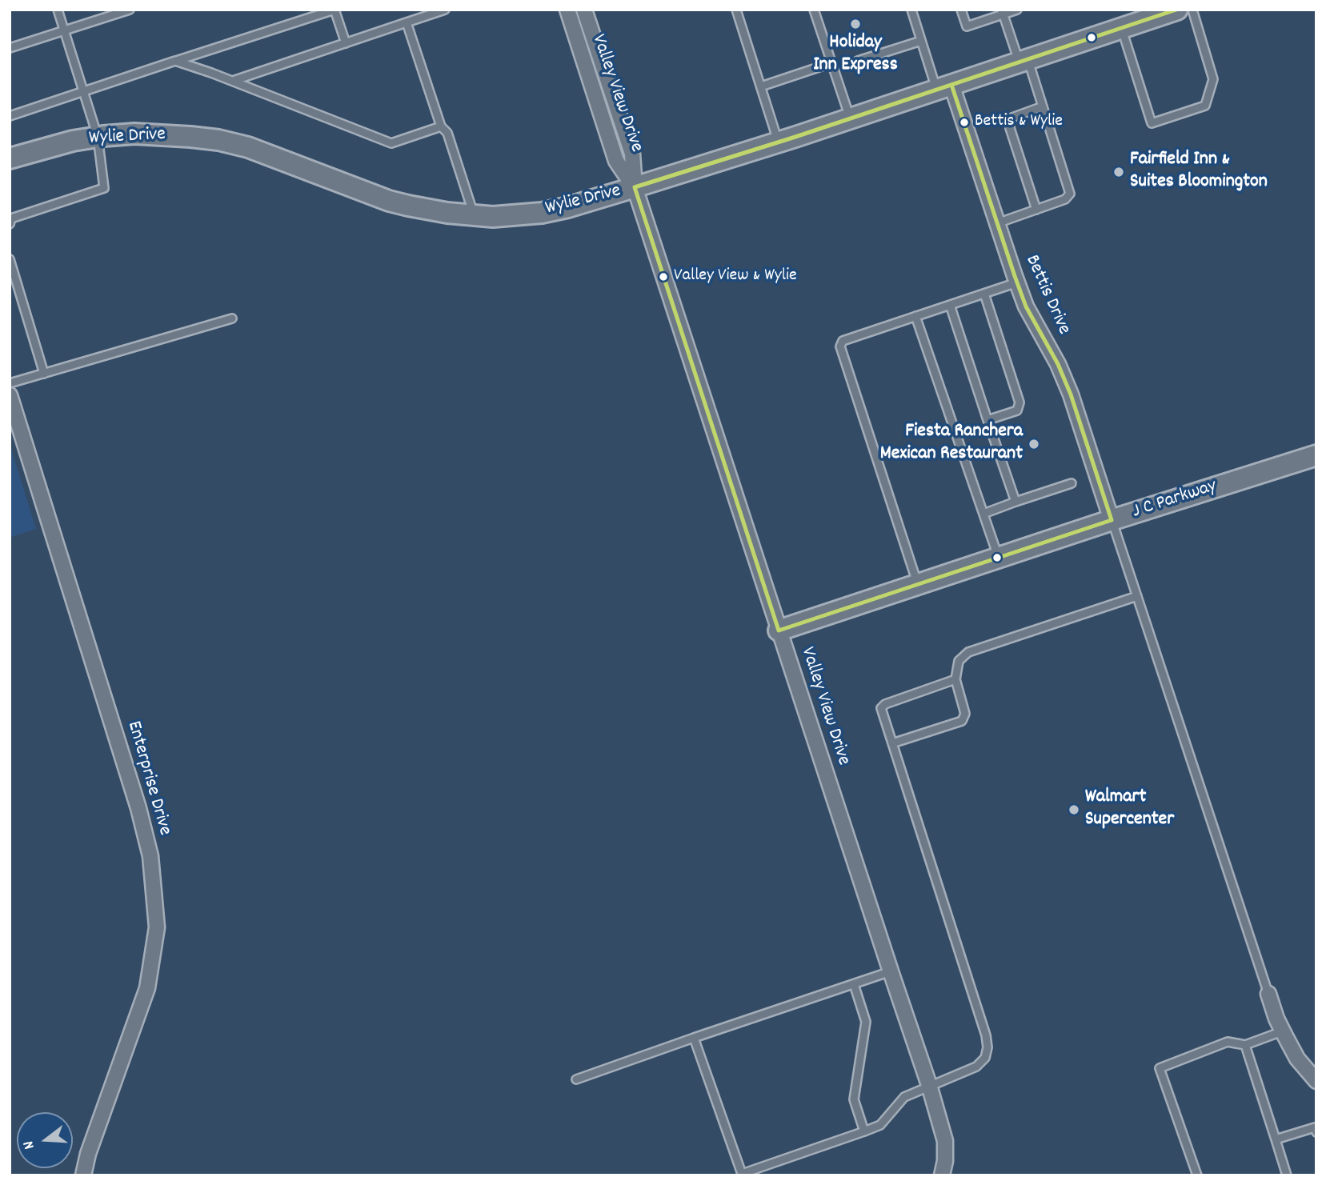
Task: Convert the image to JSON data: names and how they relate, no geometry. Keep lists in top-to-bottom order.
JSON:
{
  "streets": {
    "main road": ["Wylie Drive", "J C Parkway"],
    "street": ["Valley View Drive", "Bettis Drive", "Enterprise Drive"]
  },
  "crossings": [
    ["Valley View Drive", "Wylie Drive"],
    ["Valley View Drive", "J C Parkway"],
    ["Wylie Drive", "Bettis Drive"],
    ["Bettis Drive", "J C Parkway"]
  ],
  "places": [
    "Holiday Inn Express",
    "Bettis & Wylie",
    "Fairfield Inn & Suites Bloomington",
    "Valley View & Wylie",
    "Fiesta Ranchera Mexican Restaurant",
    "Walmart Supercenter"
  ],
  "north": "left"
}
